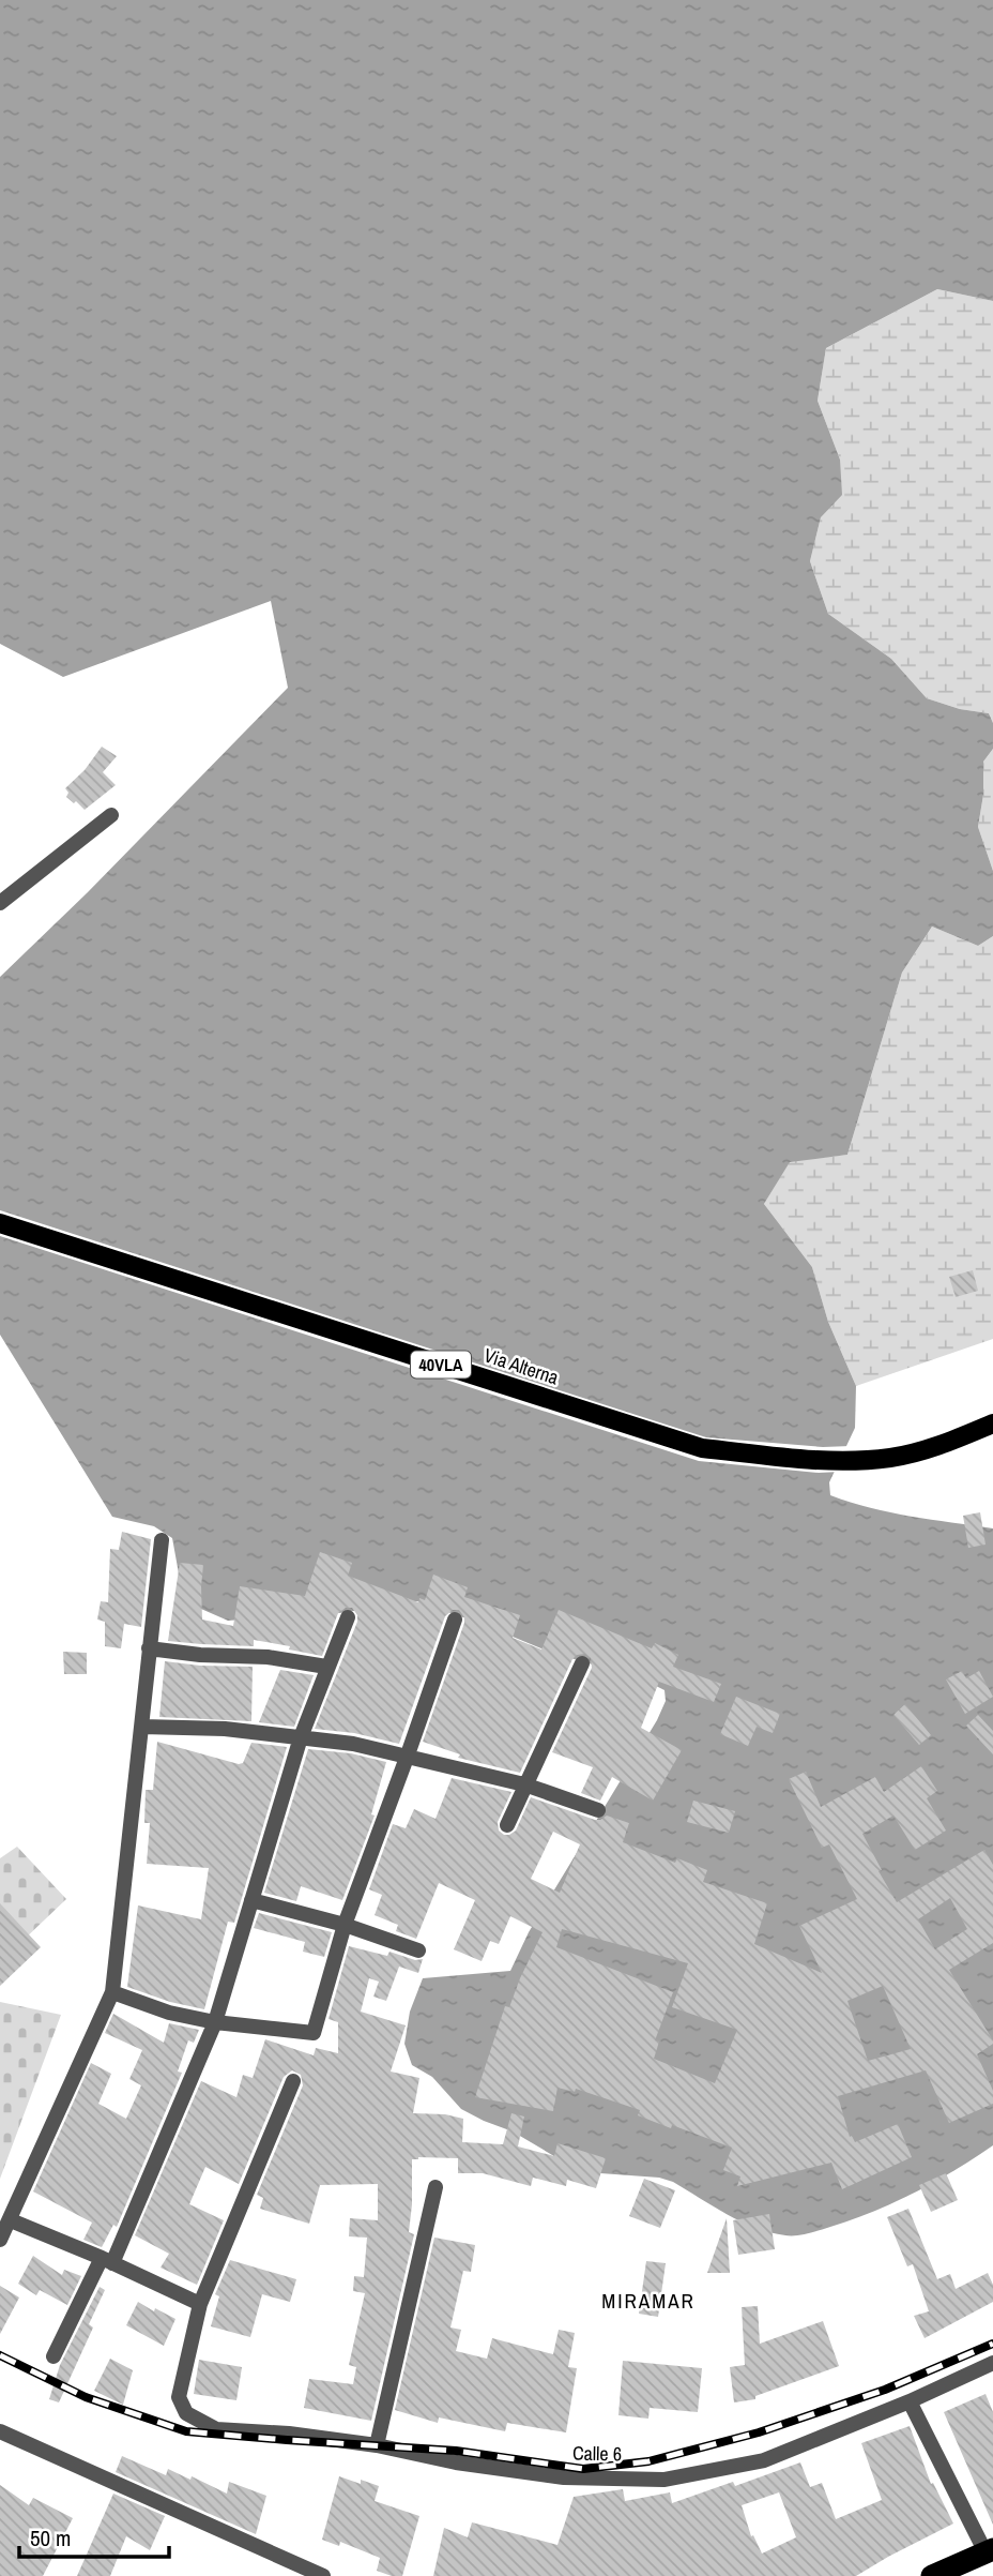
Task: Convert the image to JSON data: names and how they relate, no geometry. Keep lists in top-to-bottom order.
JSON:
{
  "streets": {
    "main road": ["40VLA", "Via Alterna"],
    "street": ["Calle 6"]
  },
  "districts": ["MIRAMAR"],
  "scale_bar": "50 m"
}
